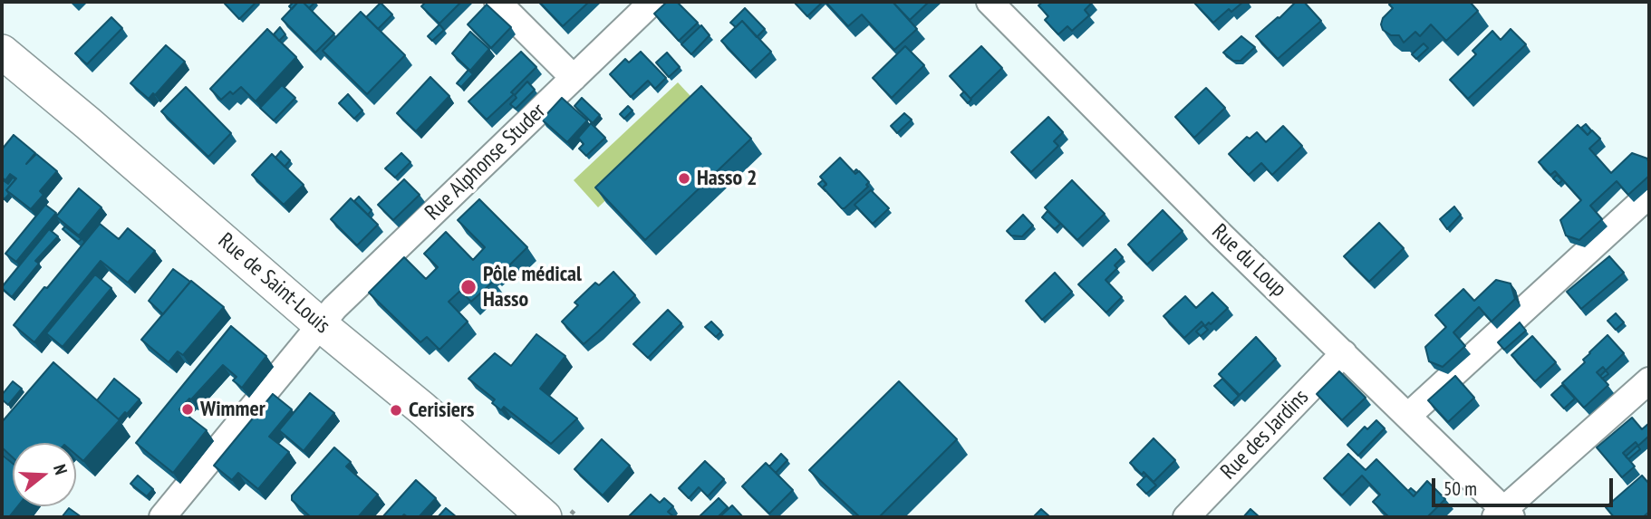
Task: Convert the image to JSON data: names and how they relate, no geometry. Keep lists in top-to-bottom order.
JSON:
{
  "streets": {
    "main road": ["Rue de Saint-Louis"],
    "street": ["Rue Alphonse Studer", "Rue du Loup", "Rue des Jardins"]
  },
  "crossings": [
    ["Rue Alphonse Studer", "Rue de Saint-Louis"],
    ["Rue du Loup", "Rue des Jardins"]
  ],
  "places": [
    "Hasso 2",
    "Pôle médical Hasso",
    "Wimmer",
    "Cerisiers"
  ],
  "scale_bar": "50 m",
  "north": "right"
}
